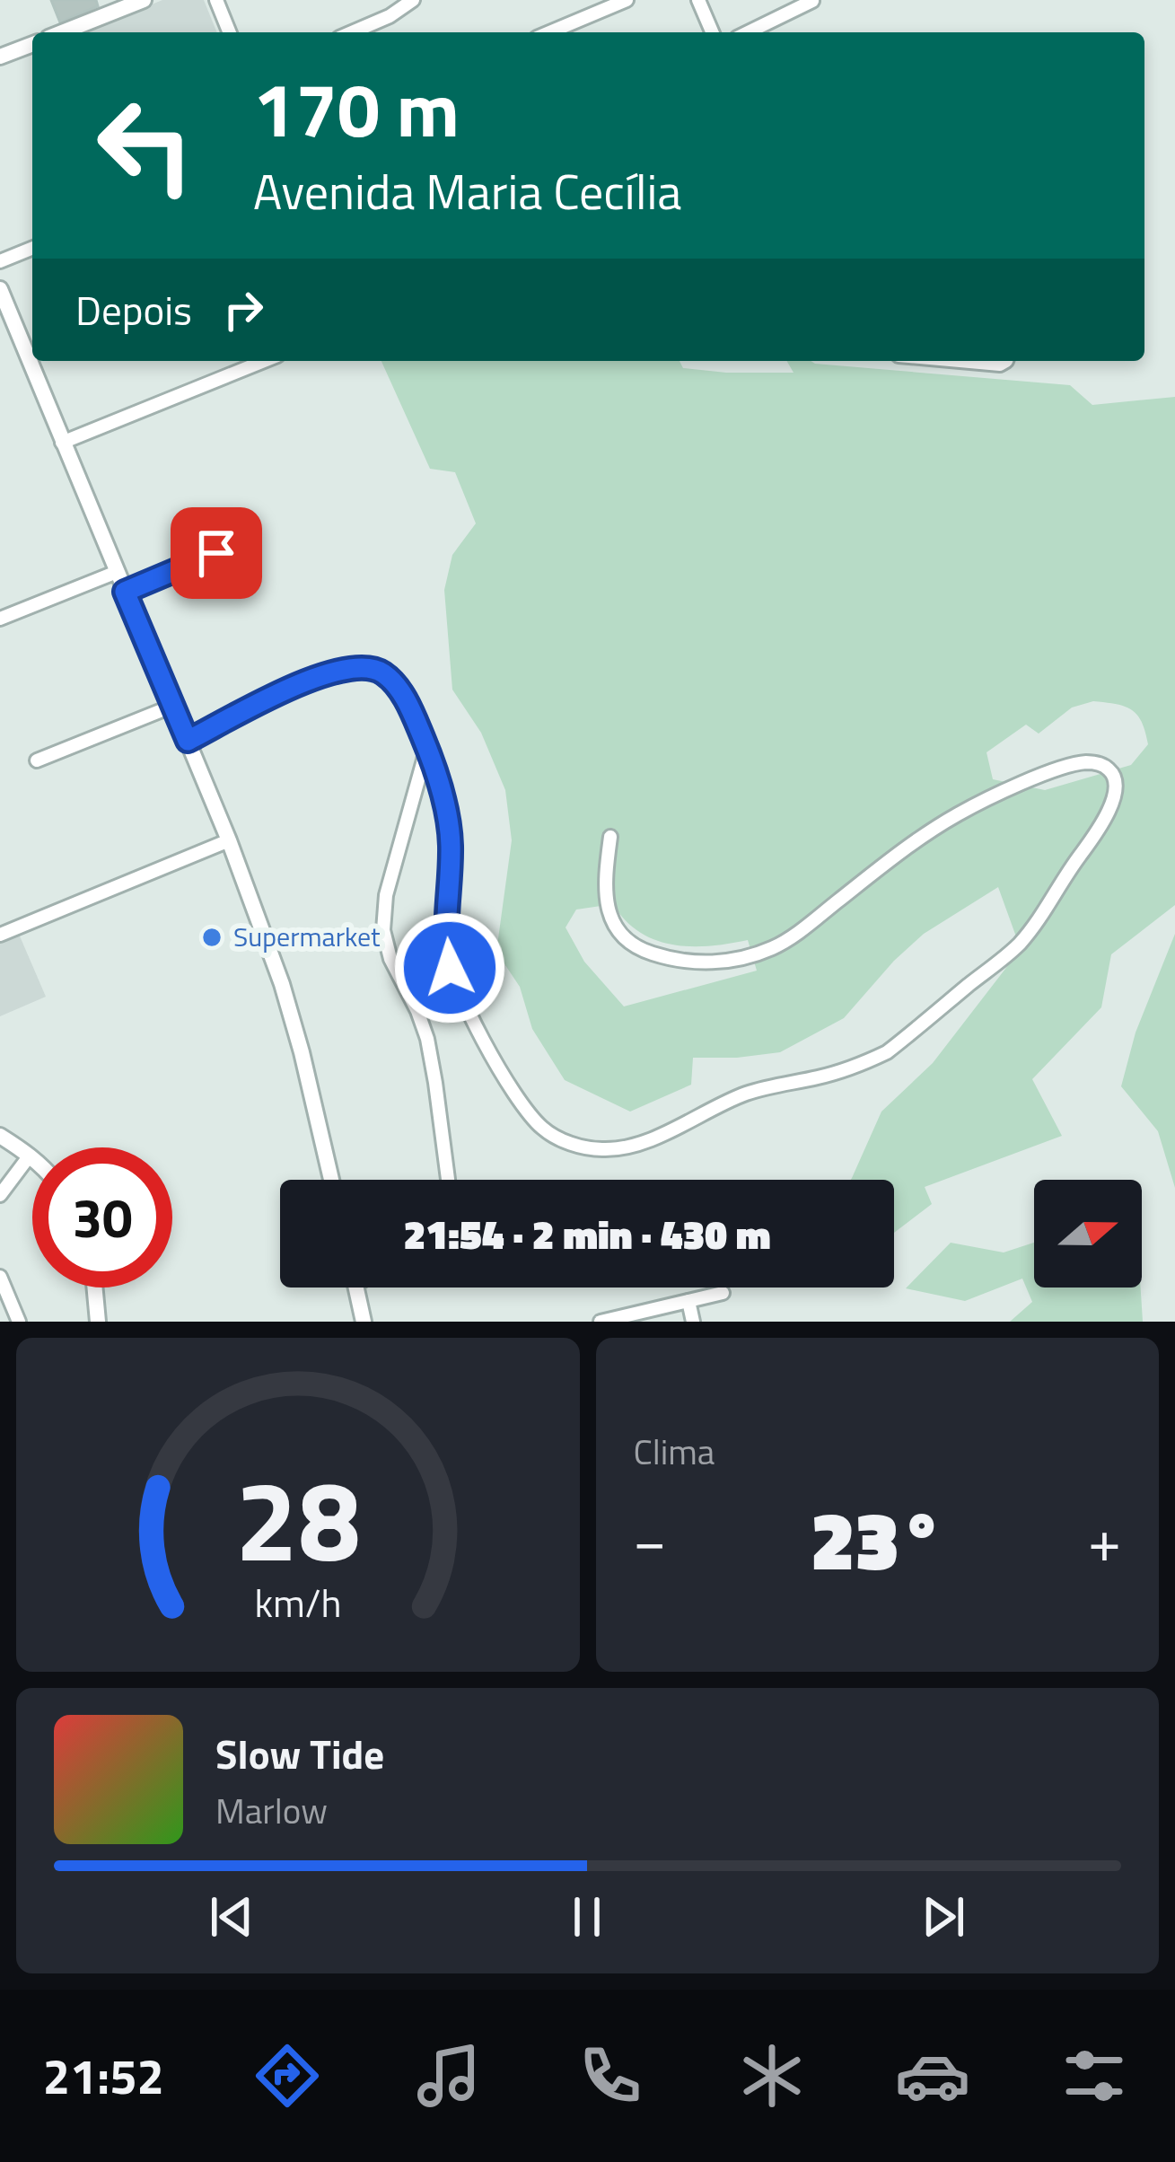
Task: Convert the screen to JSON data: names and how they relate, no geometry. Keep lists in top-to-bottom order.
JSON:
{
  "places": ["Supermarket"],
  "north": "right",
  "page": {
    "turn": ["170 m", "Avenida Maria Cecília"],
    "then": "Depois",
    "limit": "30",
    "trip": "21:54 · 2 min · 430 m",
    "tile": "Clima",
    "heat": ["−", "23°", "+"],
    "song": ["Slow Tide", "Marlow"],
    "tabs": "21:52",
    "gauge": ["28", "km/h"]
  }
}
